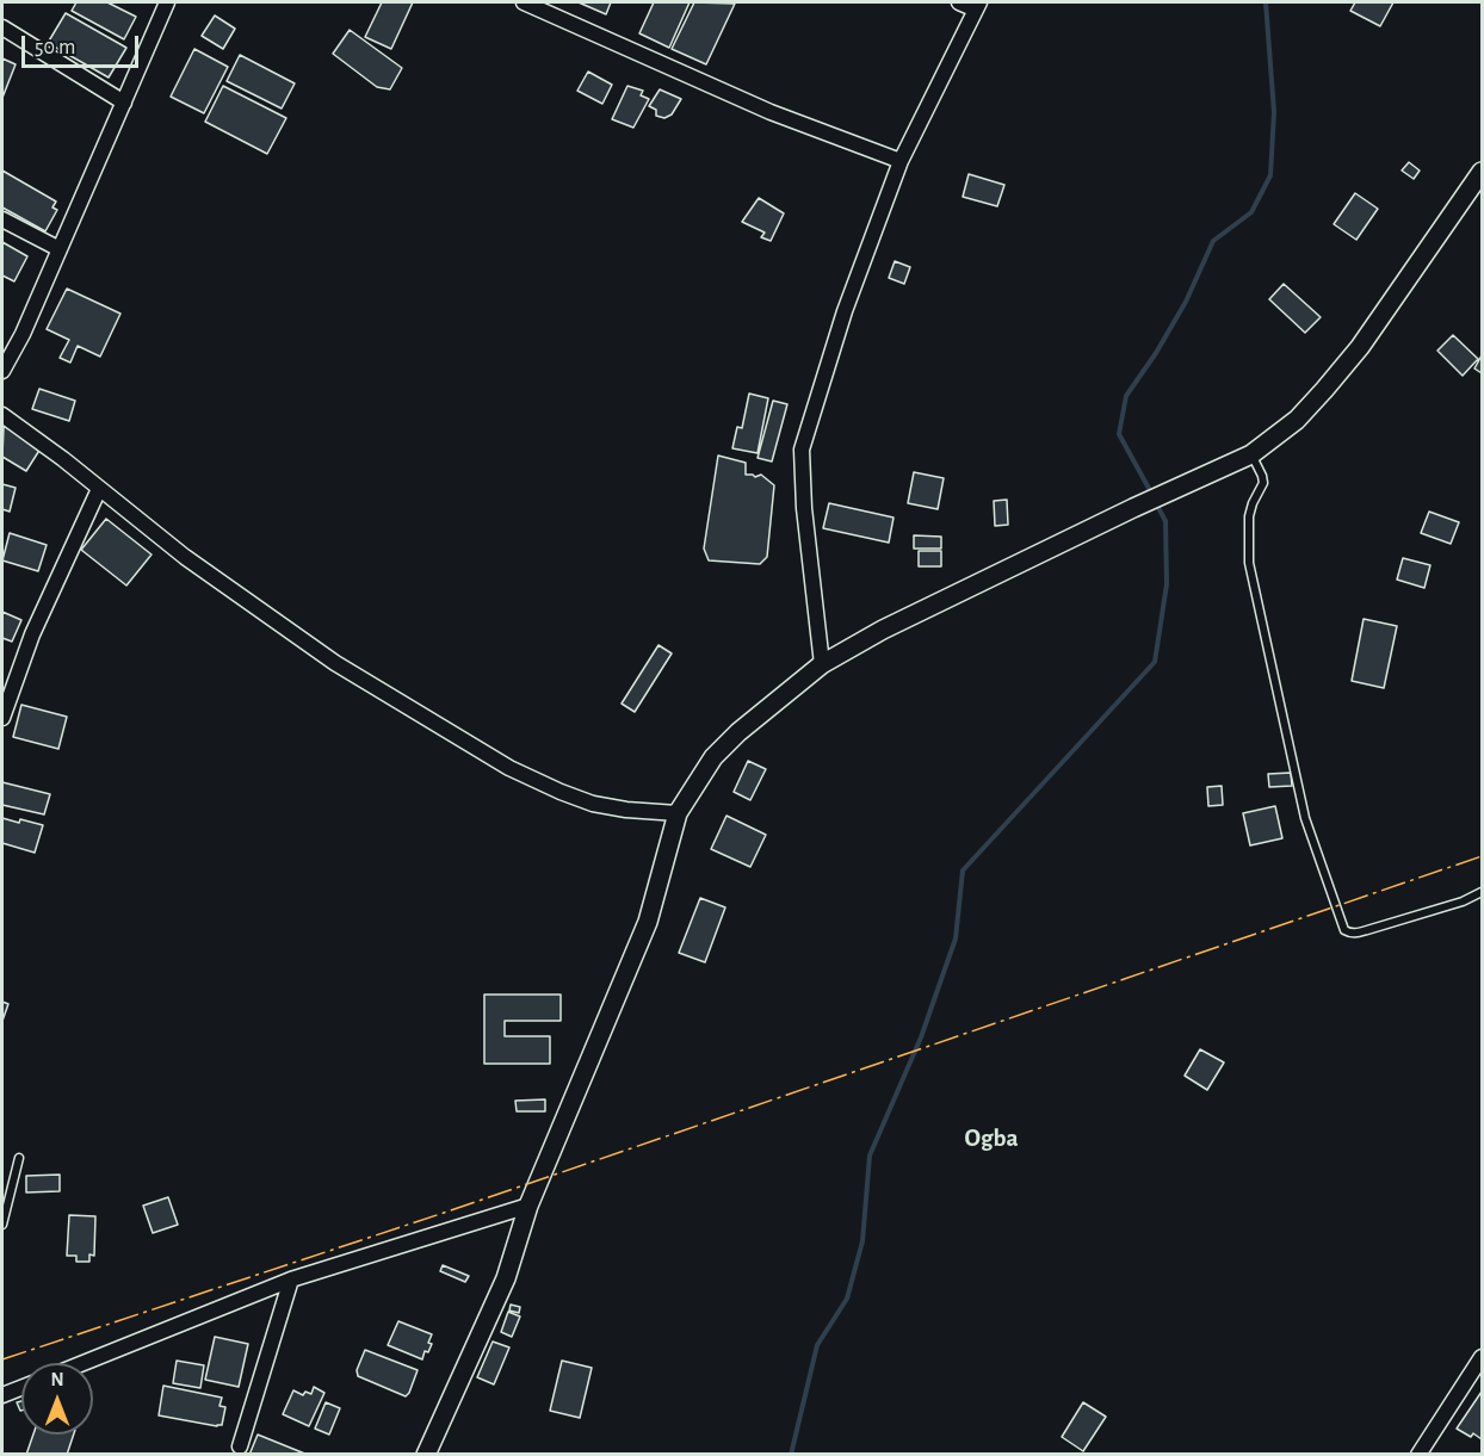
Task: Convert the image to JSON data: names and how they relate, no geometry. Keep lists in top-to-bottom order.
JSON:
{
  "districts": ["Ogba"],
  "scale_bar": "50 m",
  "north": "top"
}
